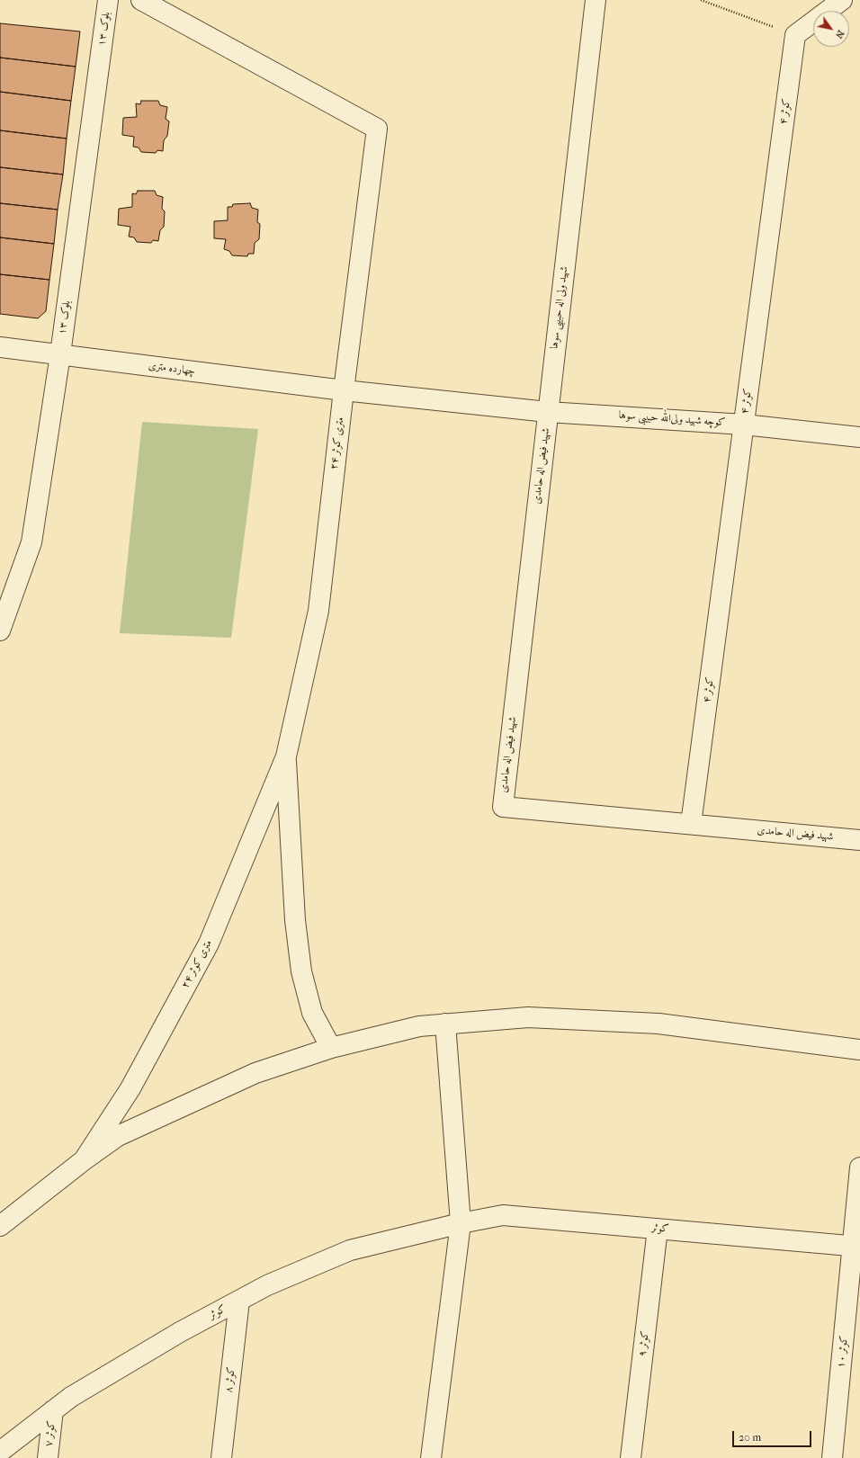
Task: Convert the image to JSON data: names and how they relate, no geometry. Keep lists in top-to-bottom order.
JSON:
{
  "streets": {
    "street": [
      "بلوک ۱۳",
      "کوثر ۴",
      "شهید ولی اله حبیبی سوها",
      "چهارده متری",
      "کوچه شهید ولی‌الله حبیبی سوها",
      "۲۴ متری کوثر",
      "شهید فیض اله حامدی",
      "کوثر",
      "کوثر ۹",
      "کوثر ۱۰",
      "کوثر ۸",
      "کوثر ۷"
    ]
  },
  "crossings": [
    ["بلوک ۱۳", "چهارده متری"],
    ["کوثر ۴", "کوچه شهید ولی‌الله حبیبی سوها"],
    ["کوثر ۴", "شهید فیض اله حامدی"],
    ["شهید ولی اله حبیبی سوها", "کوچه شهید ولی‌الله حبیبی سوها"],
    ["شهید ولی اله حبیبی سوها", "شهید فیض اله حامدی"],
    ["چهارده متری", "۲۴ متری کوثر"],
    ["کوچه شهید ولی‌الله حبیبی سوها", "شهید فیض اله حامدی"],
    ["کوثر", "کوثر ۹"],
    ["کوثر", "کوثر ۱۰"],
    ["کوثر", "کوثر ۸"],
    ["کوثر", "کوثر ۷"]
  ],
  "scale_bar": "20 m",
  "north": "bottom right"
}
